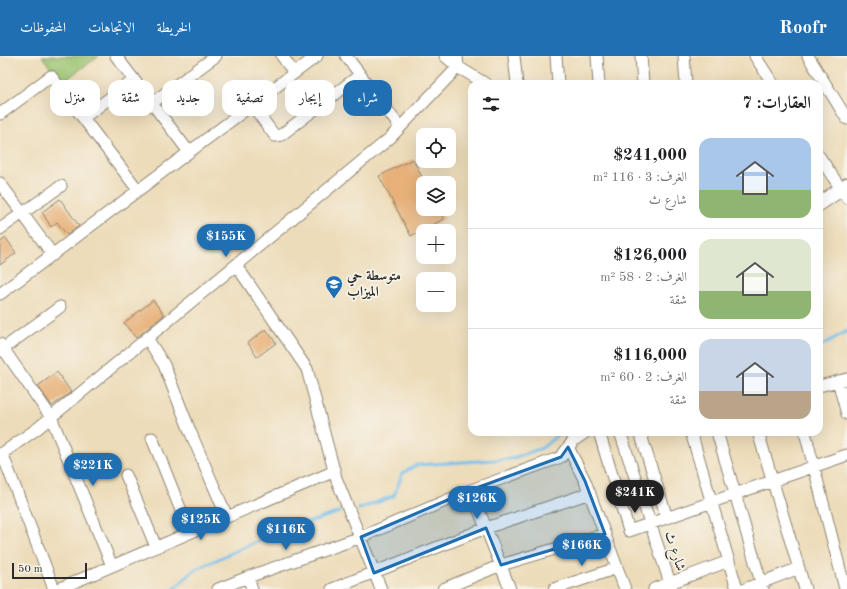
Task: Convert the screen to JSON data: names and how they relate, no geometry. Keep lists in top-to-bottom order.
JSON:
{
  "streets": {
    "street": ["شارع ث"]
  },
  "places": {
    "school or university": ["متوسطة حي الميزاب"]
  },
  "scale_bar": "50 m",
  "page": {
    "header": "Roofr",
    "nav": ["الخريطة", "الاتجاهات", "المحفوظات"],
    "chip": [
      "شراء",
      "إيجار",
      "تصفية",
      "جديد",
      "شقة",
      "منزل"
    ],
    "heading": "العقارات: 7",
    "map_buttons": ["+", "−"],
    "list": [
      {
        "name": "$241,000",
        "note": "الغرف: 3 · 116 m² · شارع ث"
      },
      {
        "name": "$126,000",
        "note": "الغرف: 2 · 58 m² · شقة"
      },
      {
        "name": "$116,000",
        "note": "الغرف: 2 · 60 m² · شقة"
      }
    ],
    "price": [
      "$155K",
      "$221K",
      "$241K",
      "$126K",
      "$125K",
      "$116K",
      "$166K"
    ],
    "scale": "50 m"
  }
}
